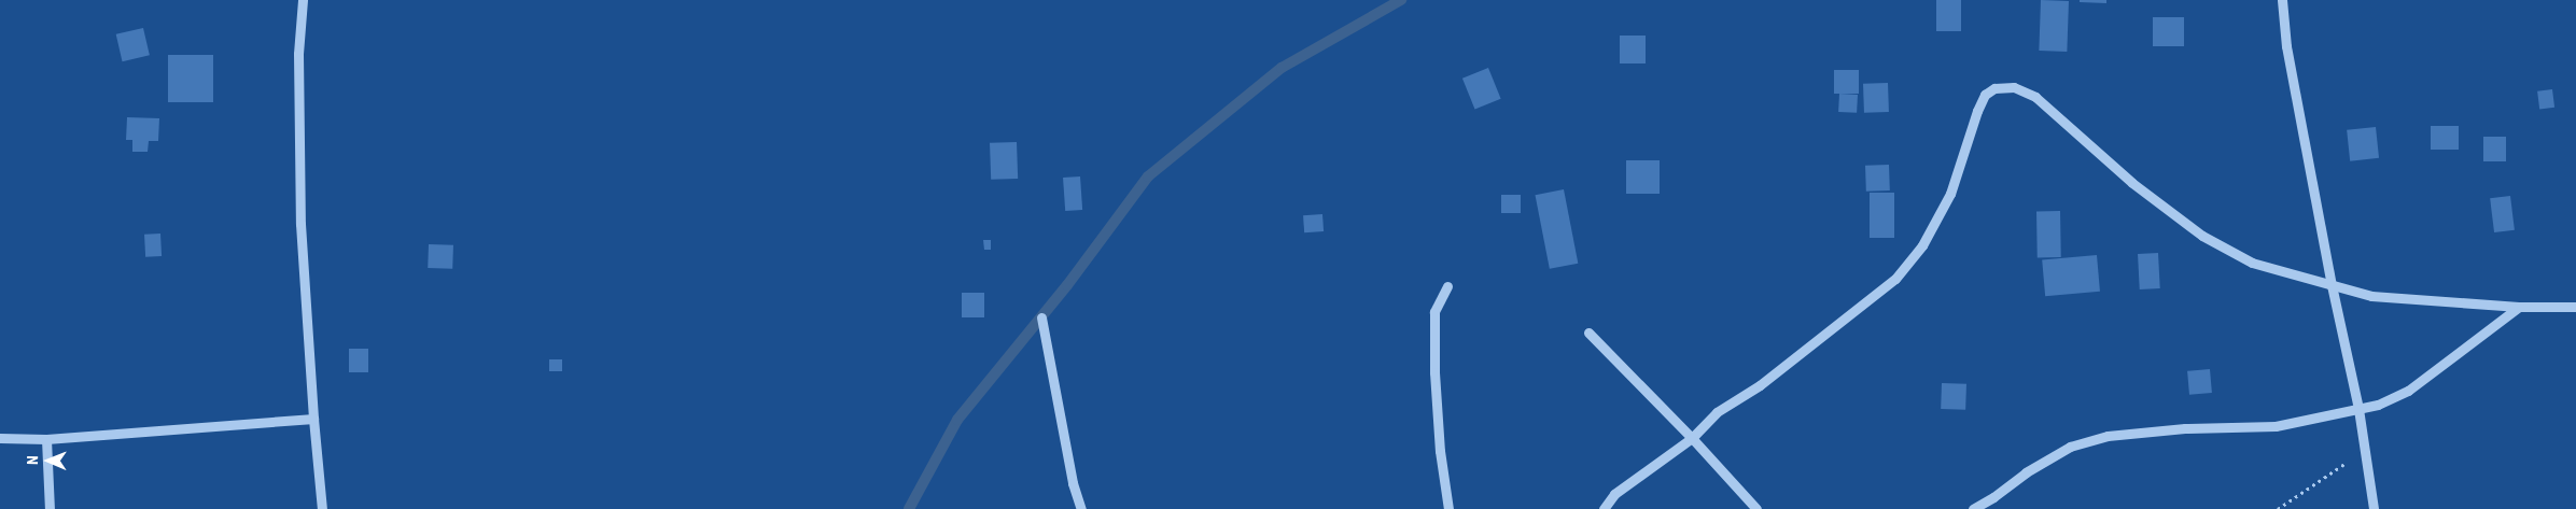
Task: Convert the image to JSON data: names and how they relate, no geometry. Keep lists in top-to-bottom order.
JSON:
{
  "north": "left"
}
